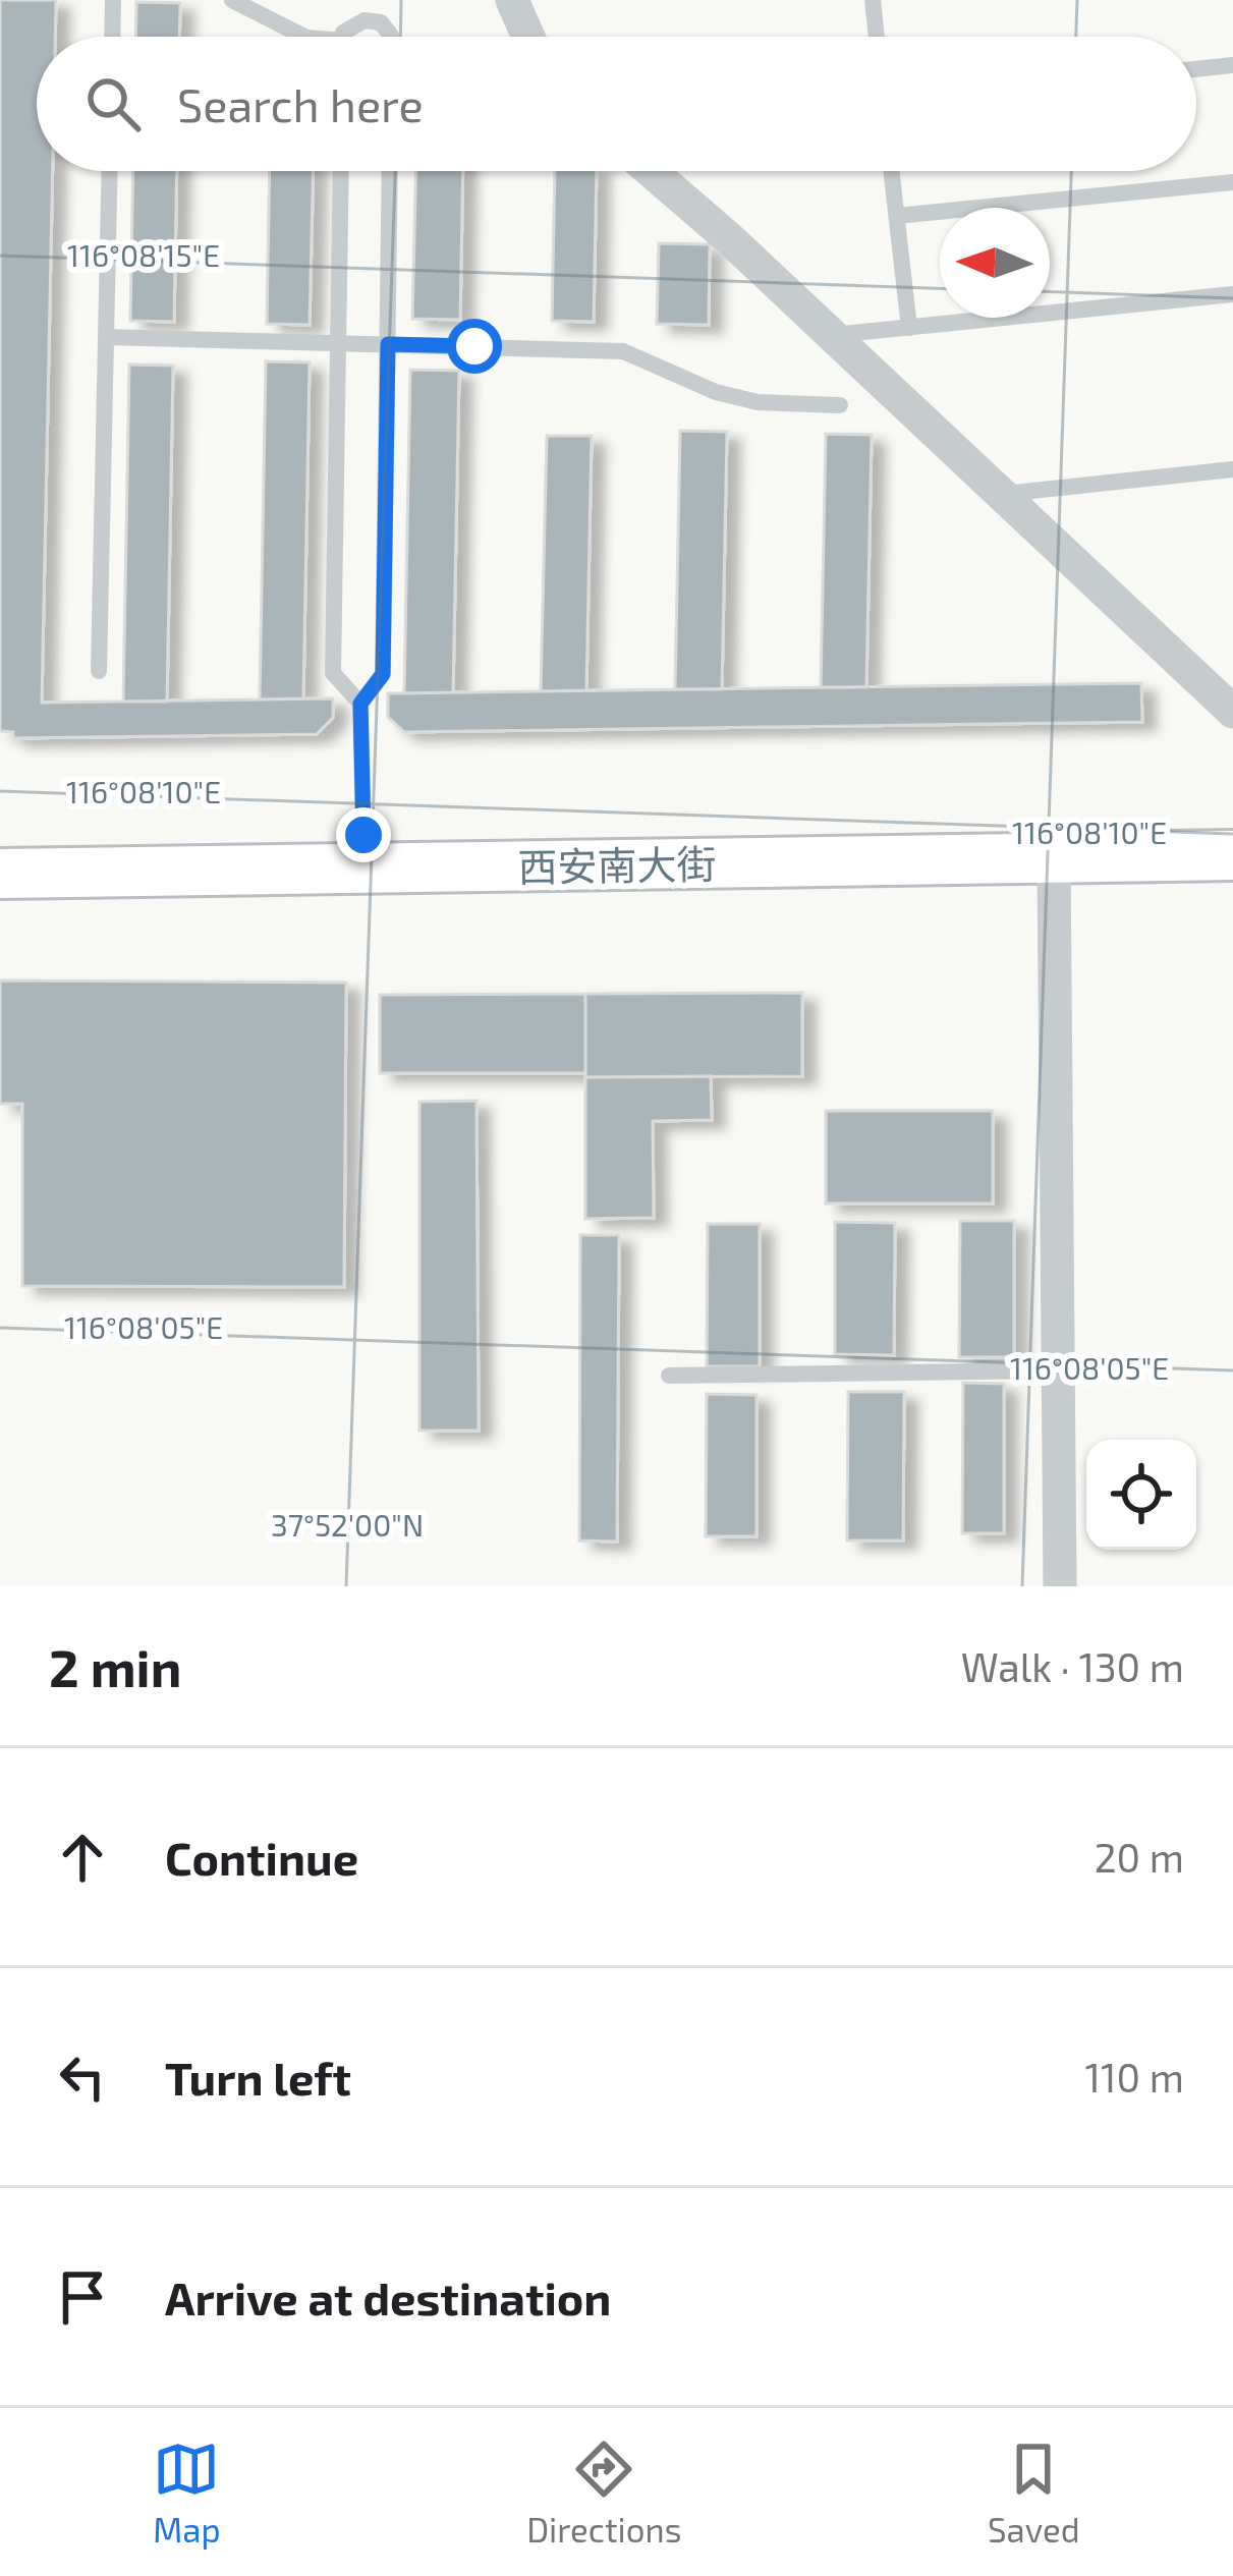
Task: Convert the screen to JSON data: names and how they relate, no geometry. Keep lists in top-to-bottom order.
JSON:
{
  "streets": {
    "main road": ["西安南大街"]
  },
  "north": "left",
  "page": {
    "search": "Search here",
    "heading": ["2 min", "Walk · 130 m"],
    "list": [
      ["Continue", "20 m"],
      ["Turn left", "110 m"],
      "Arrive at destination"
    ],
    "nav": ["Map", "Directions", "Saved"]
  },
  "coordinates": [
    "116°08'15\"E",
    "116°08'10\"E",
    "116°08'05\"E",
    "37°52'00\"N"
  ]
}
